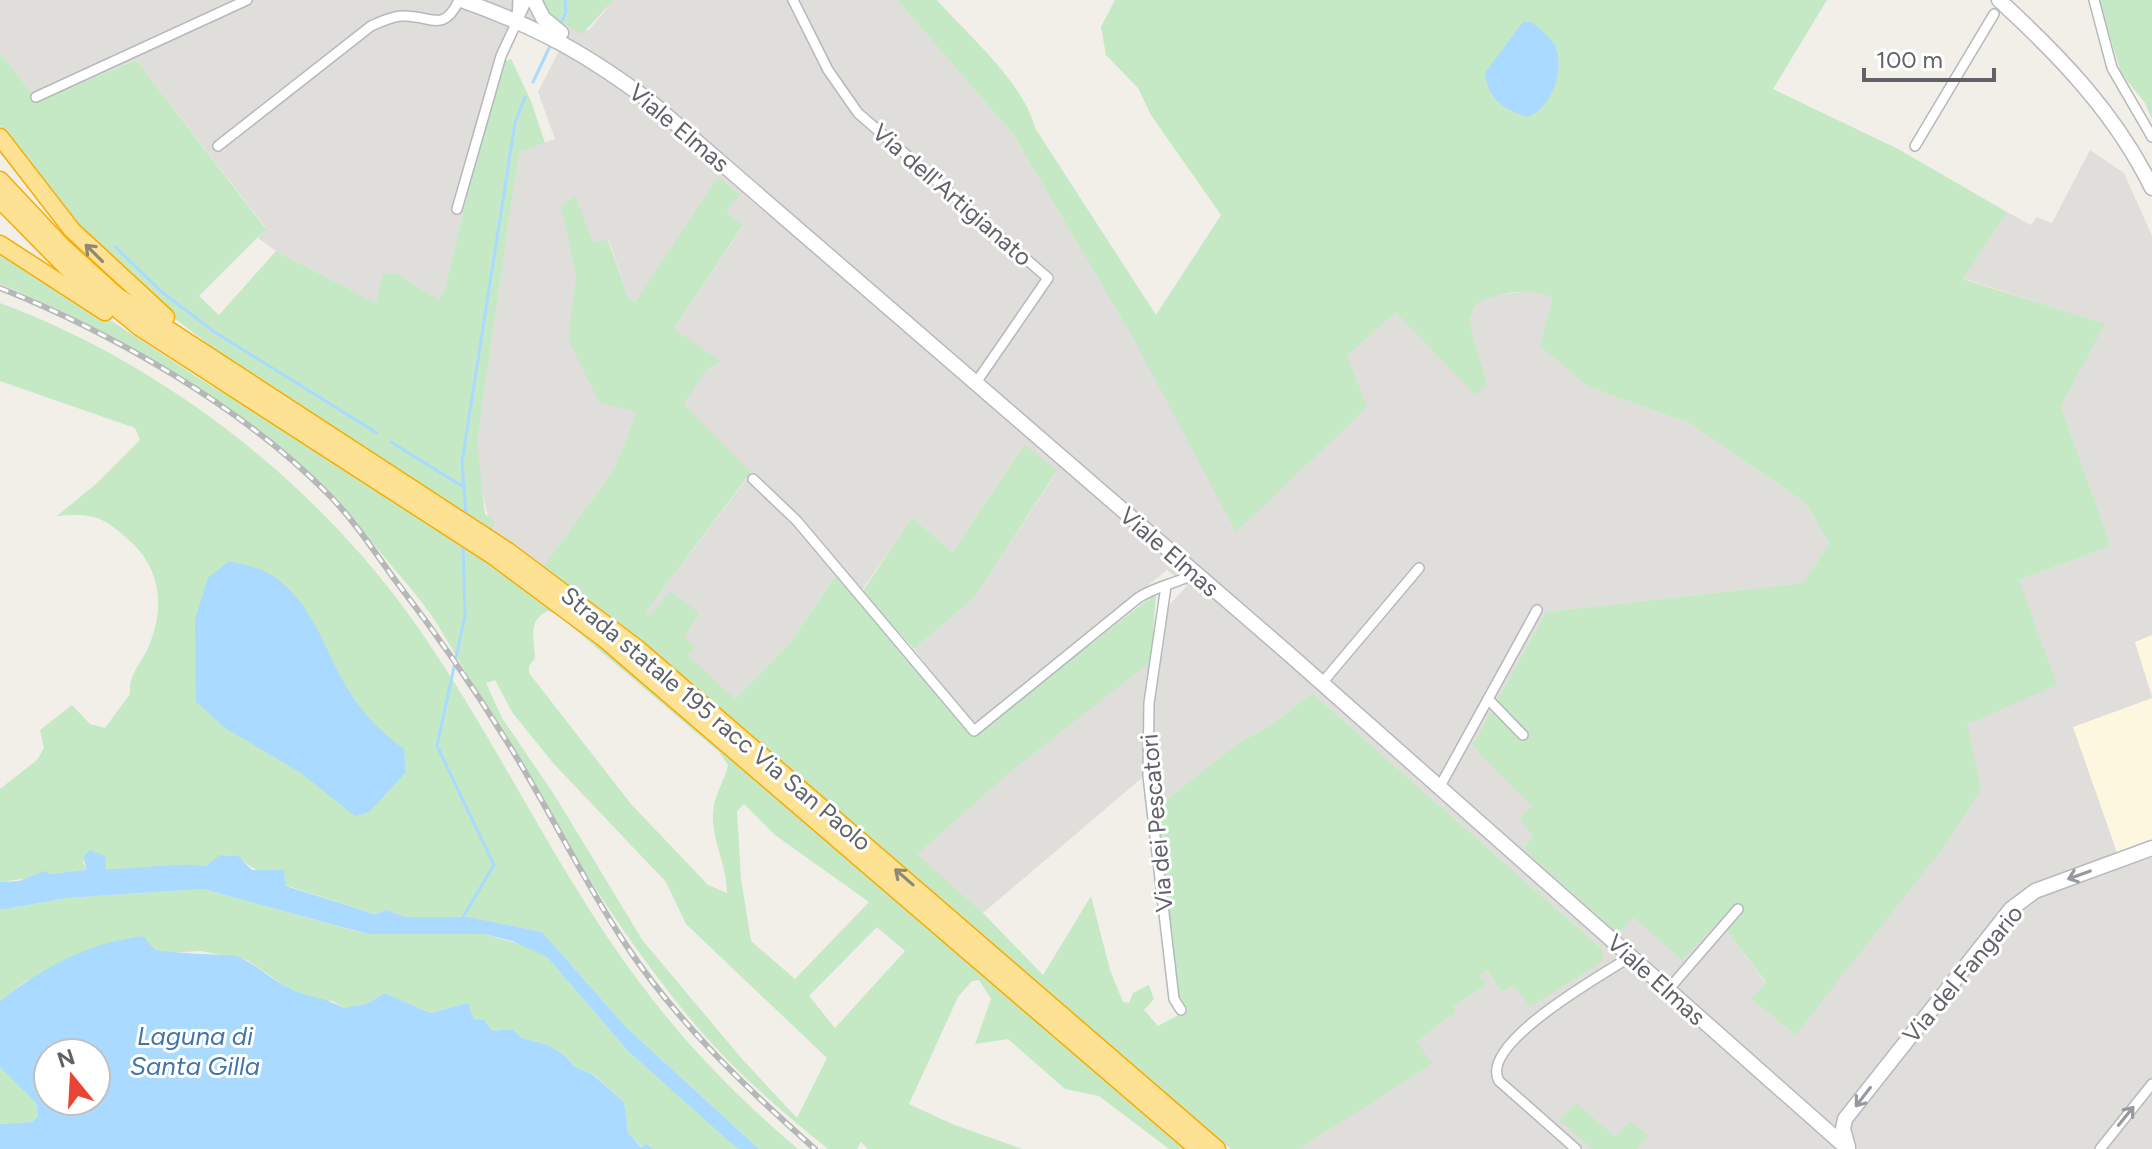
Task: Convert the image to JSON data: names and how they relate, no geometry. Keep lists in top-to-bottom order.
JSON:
{
  "streets": {
    "highway": ["Strada statale 195 racc Via San Paolo"],
    "main road": ["Viale Elmas", "Via del Fangario"],
    "street": ["Via dell'Artigianato", "Via dei Pescatori"]
  },
  "crossings": [
    ["Viale Elmas", "Via dell'Artigianato"]
  ],
  "one_way": ["Via del Fangario"],
  "water": ["Laguna di Santa Gilla"],
  "scale_bar": "100 m",
  "north": "top"
}
